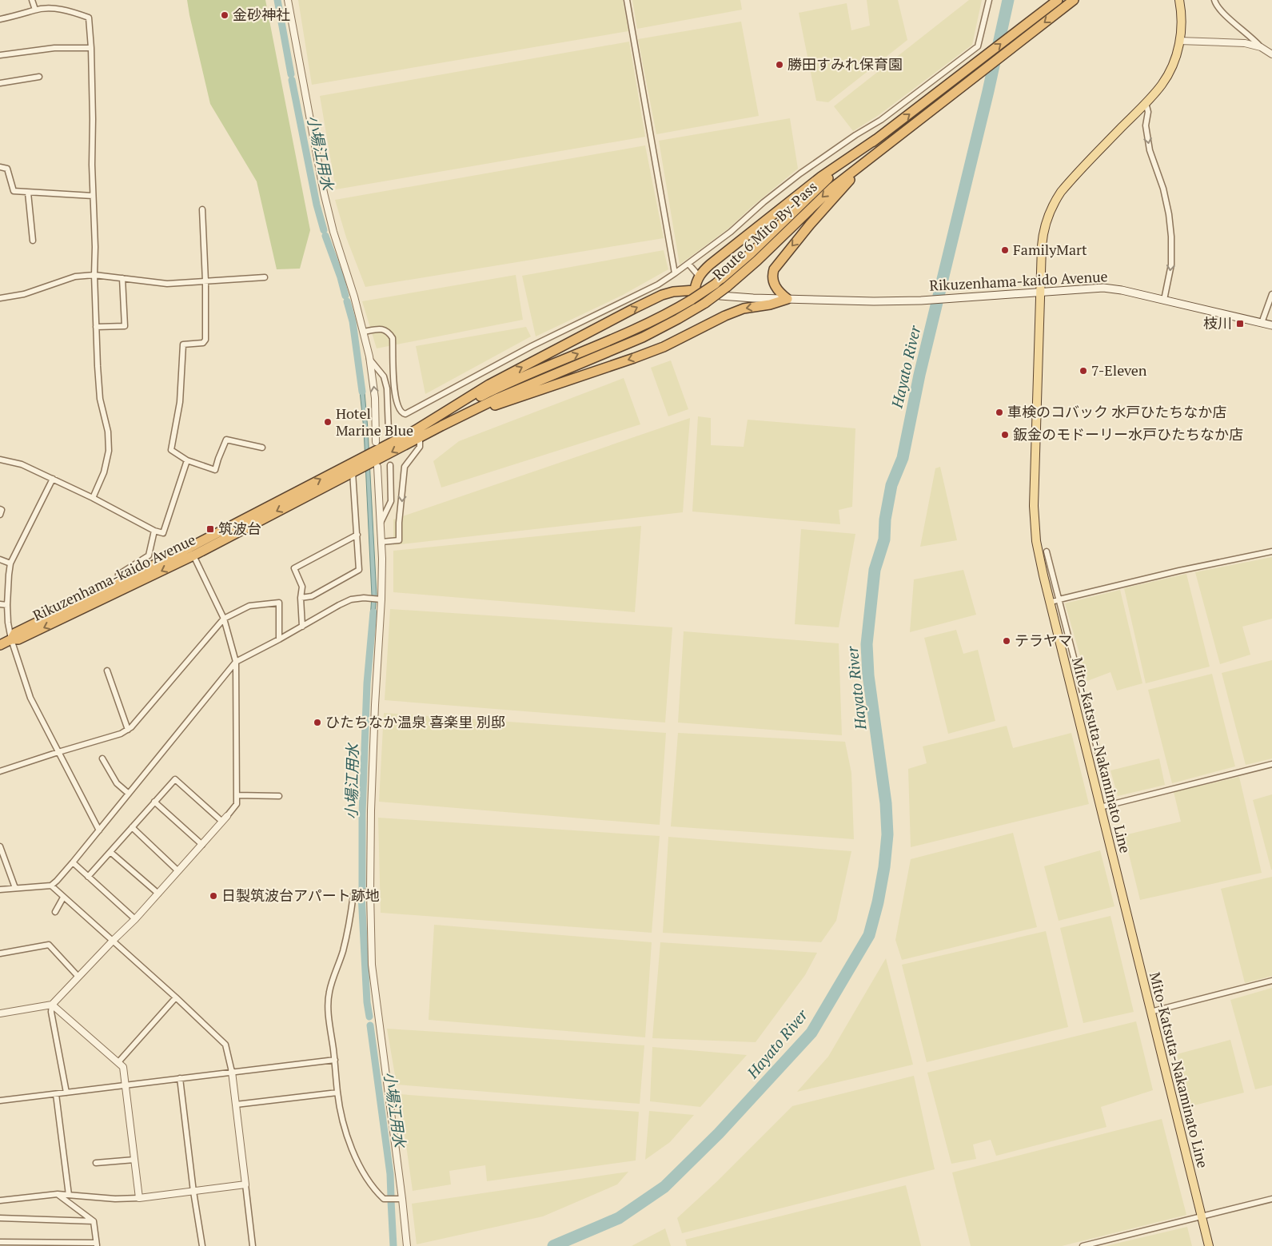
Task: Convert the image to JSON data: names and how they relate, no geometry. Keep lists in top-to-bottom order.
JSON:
{
  "streets": {
    "highway": ["Route 6 Mito By-Pass", "Rikuzenhama-kaido Avenue"],
    "main road": ["Mito-Katsuta-Nakaminato Line"]
  },
  "crossings": [
    ["Route 6 Mito By-Pass", "Rikuzenhama-kaido Avenue"],
    ["Rikuzenhama-kaido Avenue", "Mito-Katsuta-Nakaminato Line"]
  ],
  "water": ["小場江用水", "Hayato River"],
  "places": {
    "other": [
      "金砂神社",
      "勝田すみれ保育園",
      "FamilyMart",
      "7-Eleven",
      "車検のコバック 水戸ひたちなか店",
      "Hotel Marine Blue",
      "鈑金のモドーリー水戸ひたちなか店",
      "テラヤマ",
      "ひたちなか温泉 喜楽里 別邸",
      "日製筑波台アパート跡地"
    ],
    "transit": ["枝川", "筑波台"]
  }
}
